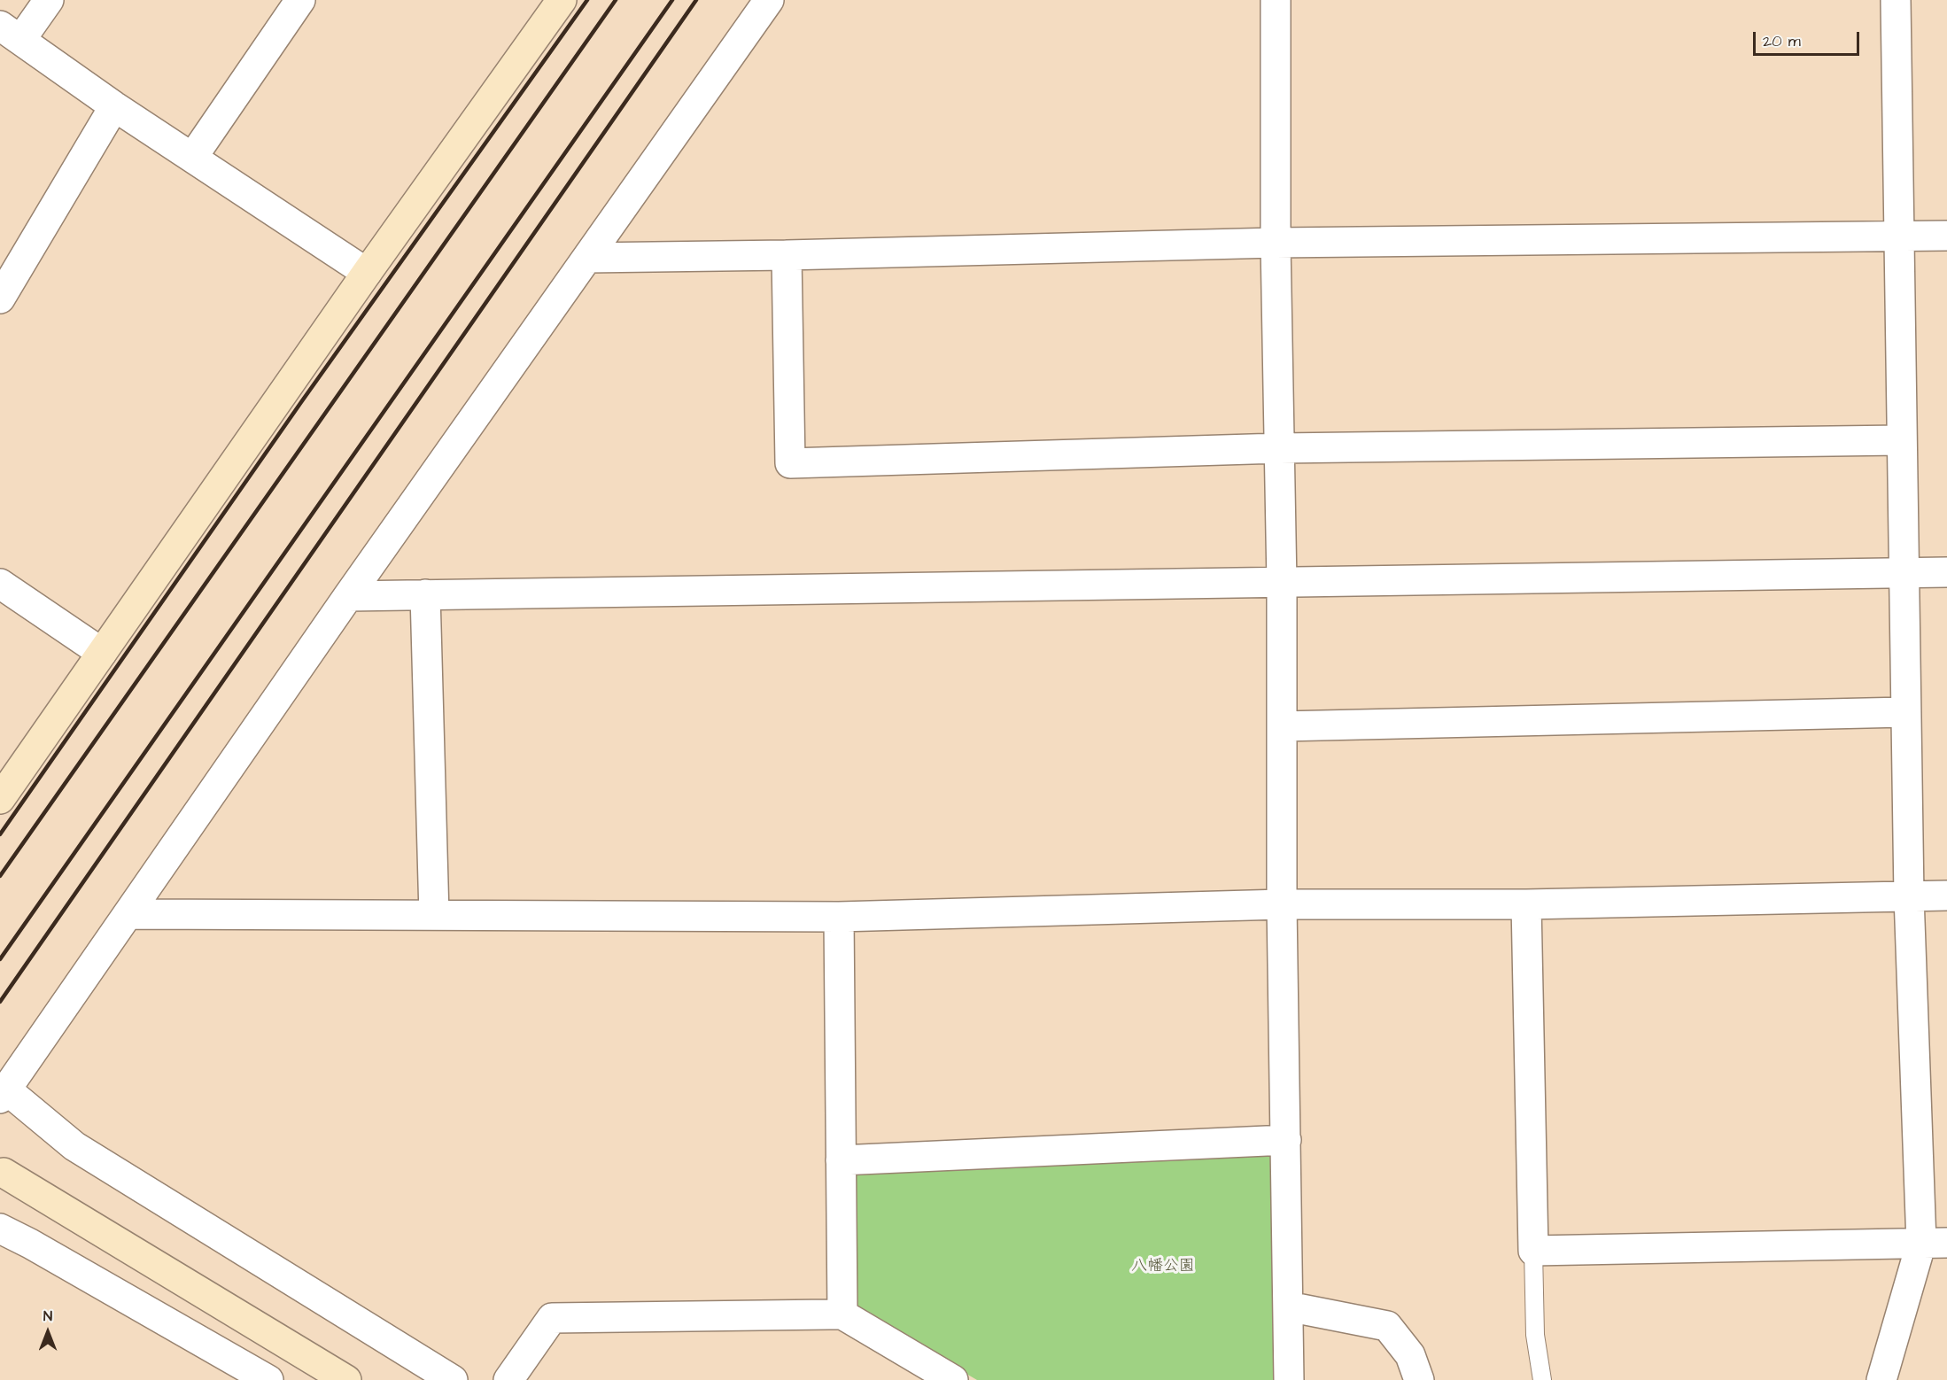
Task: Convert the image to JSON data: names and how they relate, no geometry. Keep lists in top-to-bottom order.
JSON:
{
  "parks": ["八幡公園"],
  "scale_bar": "20 m",
  "north": "top"
}
